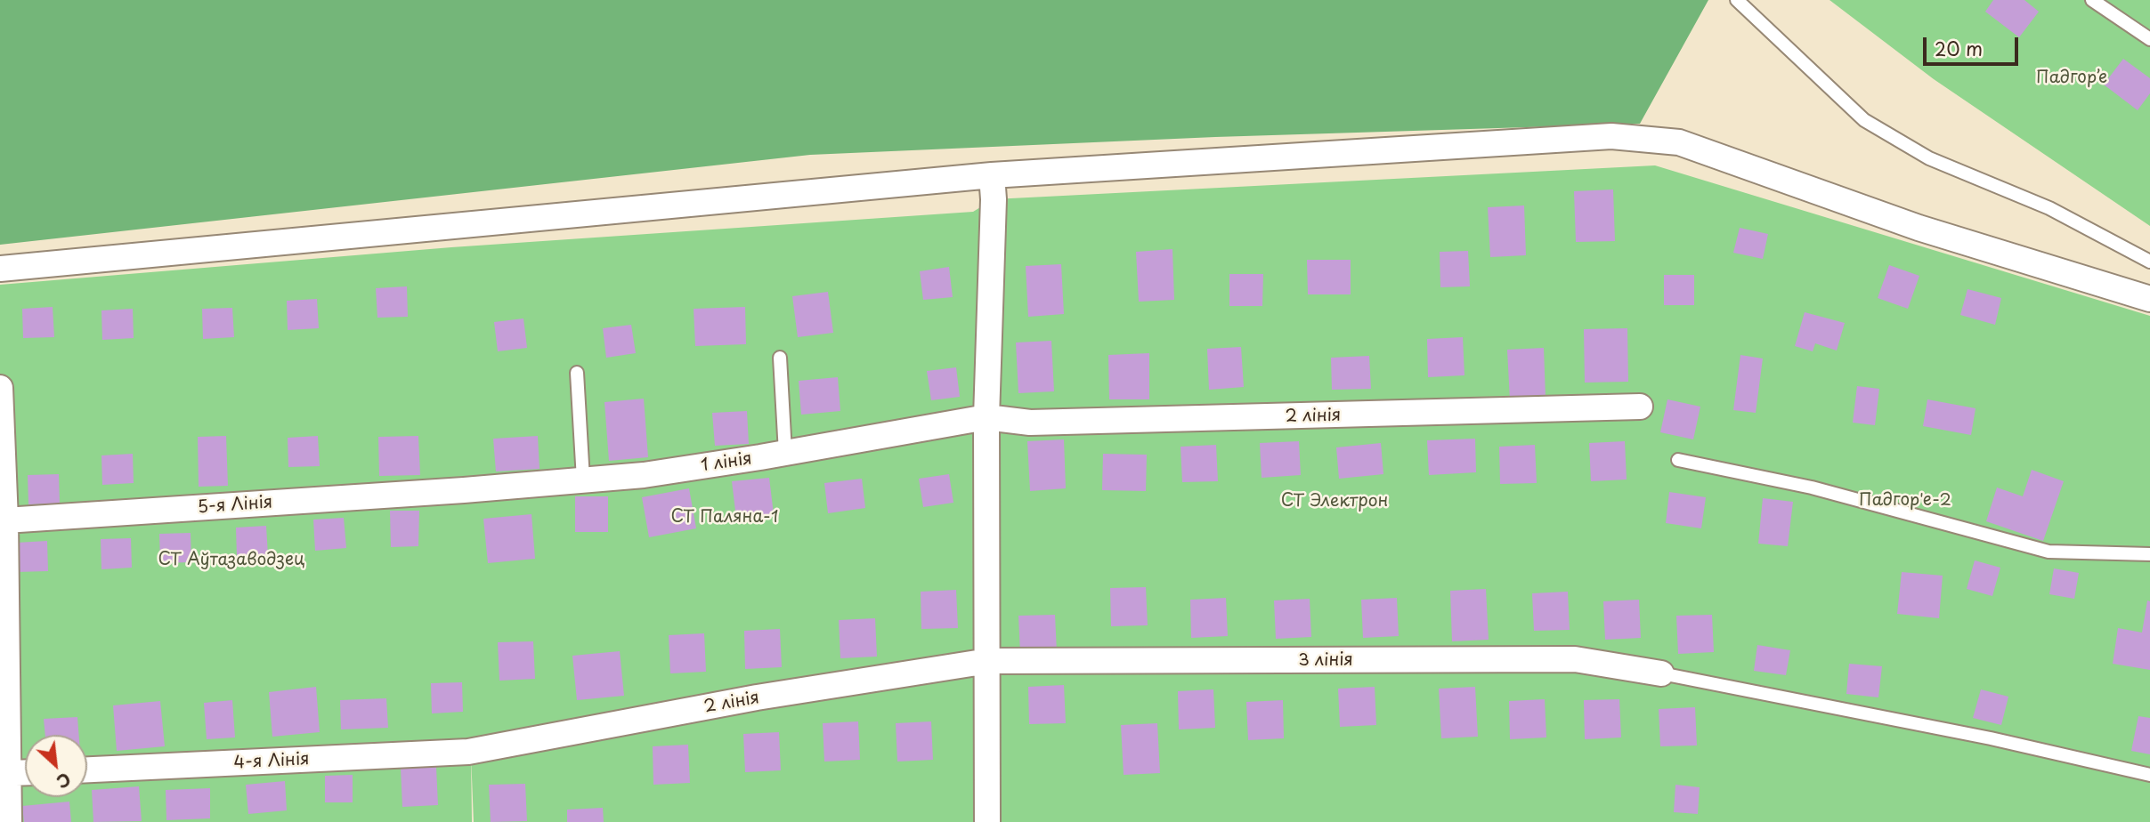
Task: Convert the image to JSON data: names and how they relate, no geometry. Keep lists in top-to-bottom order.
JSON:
{
  "streets": {
    "street": [
      "2 лінія",
      "1 лінія",
      "5-я Лінія",
      "3 лінія",
      "4-я Лінія"
    ]
  },
  "crossings": [
    ["2 лінія", "1 лінія"],
    ["2 лінія", "3 лінія"],
    ["2 лінія", "4-я Лінія"],
    ["1 лінія", "5-я Лінія"]
  ],
  "parks": [
    "Падгорʼе",
    "Падгор'е-2",
    "СТ Электрон",
    "СТ Паляна-1",
    "СТ Аўтазаводзец"
  ],
  "scale_bar": "20 m",
  "north": "bottom right"
}
